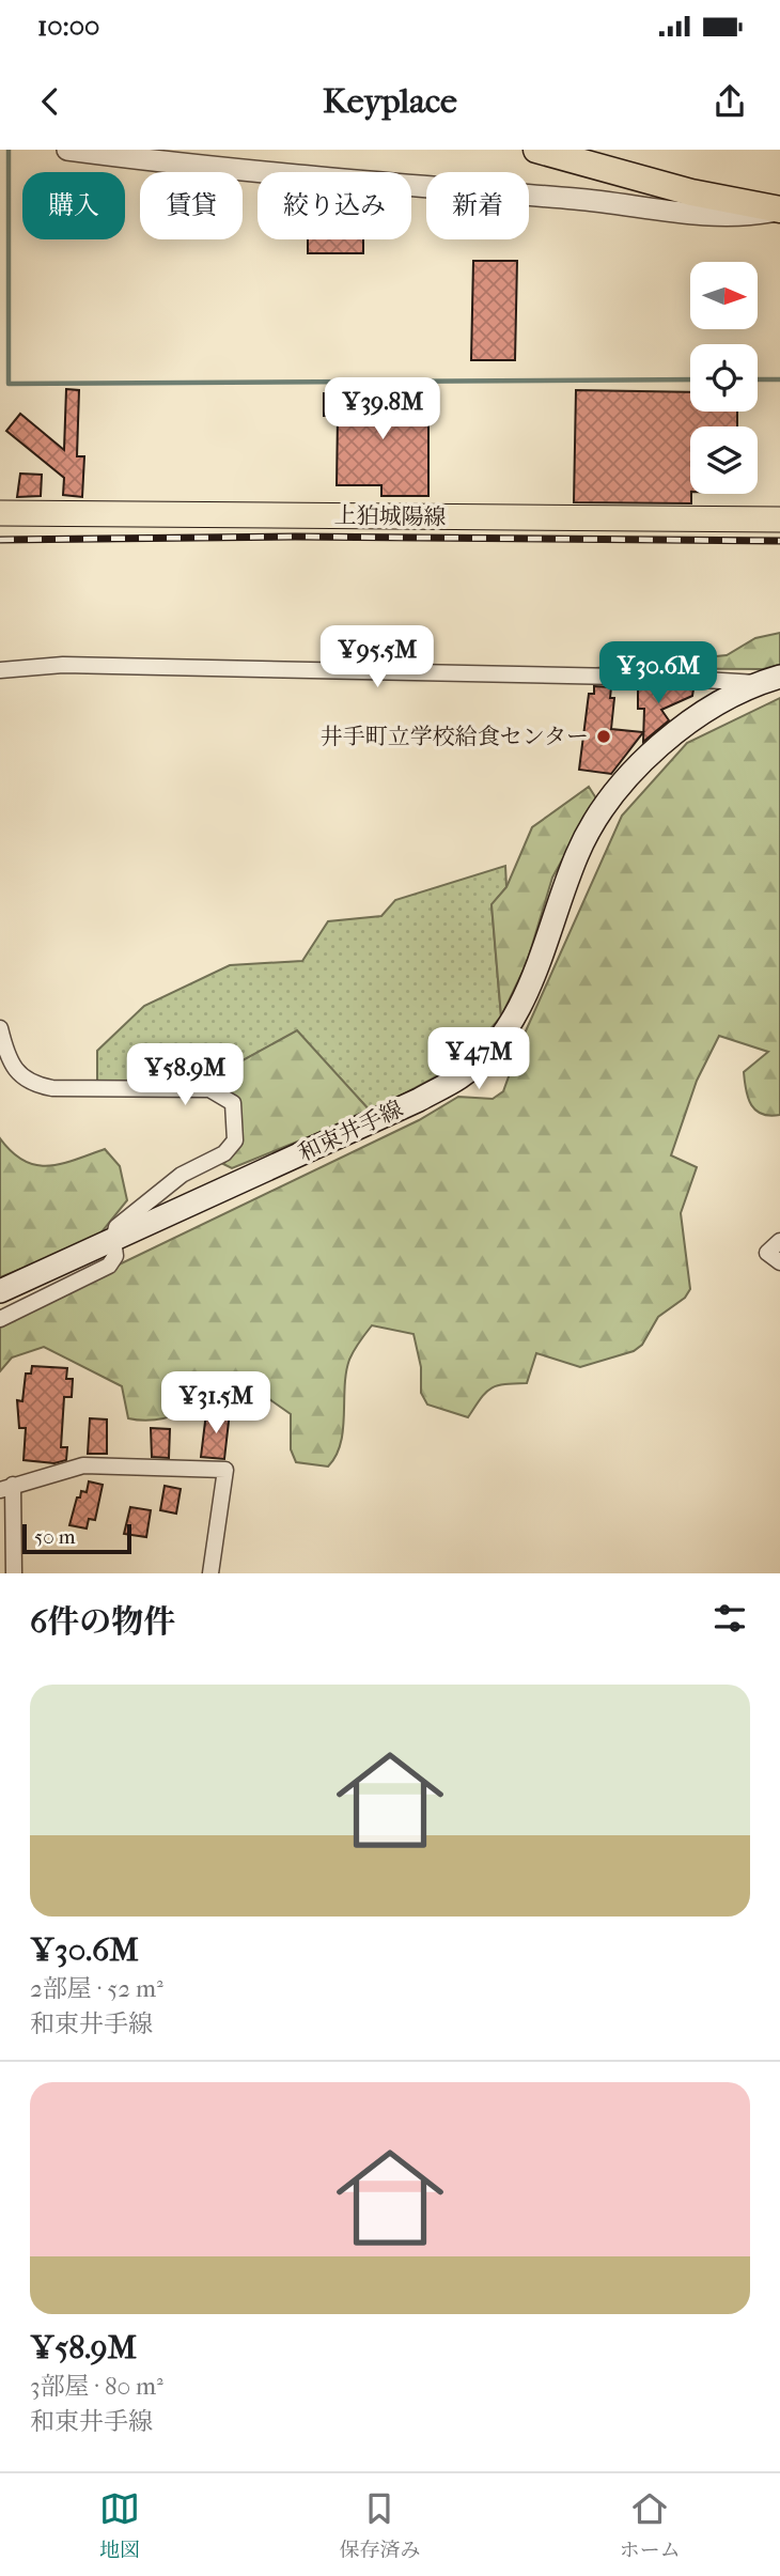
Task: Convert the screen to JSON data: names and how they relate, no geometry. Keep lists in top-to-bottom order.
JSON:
{
  "streets": {
    "main road": ["上狛城陽線", "和束井手線"]
  },
  "places": ["井手町立学校給食センター"],
  "scale_bar": "50 m",
  "north": "right",
  "page": {
    "status": "10:00",
    "header": "Keyplace",
    "chip": [
      "購入",
      "賃貸",
      "絞り込み",
      "新着"
    ],
    "price": [
      "¥39.8M",
      "¥95.5M",
      "¥30.6M",
      "¥47M",
      "¥58.9M",
      "¥31.5M"
    ],
    "scale": "50 m",
    "heading": "6件の物件",
    "list": [
      {
        "name": "¥30.6M",
        "note": "2部屋 · 52 m² · 和束井手線"
      },
      {
        "name": "¥58.9M",
        "note": "3部屋 · 80 m² · 和束井手線"
      }
    ],
    "tabs": ["地図", "保存済み", "ホーム"]
  }
}
